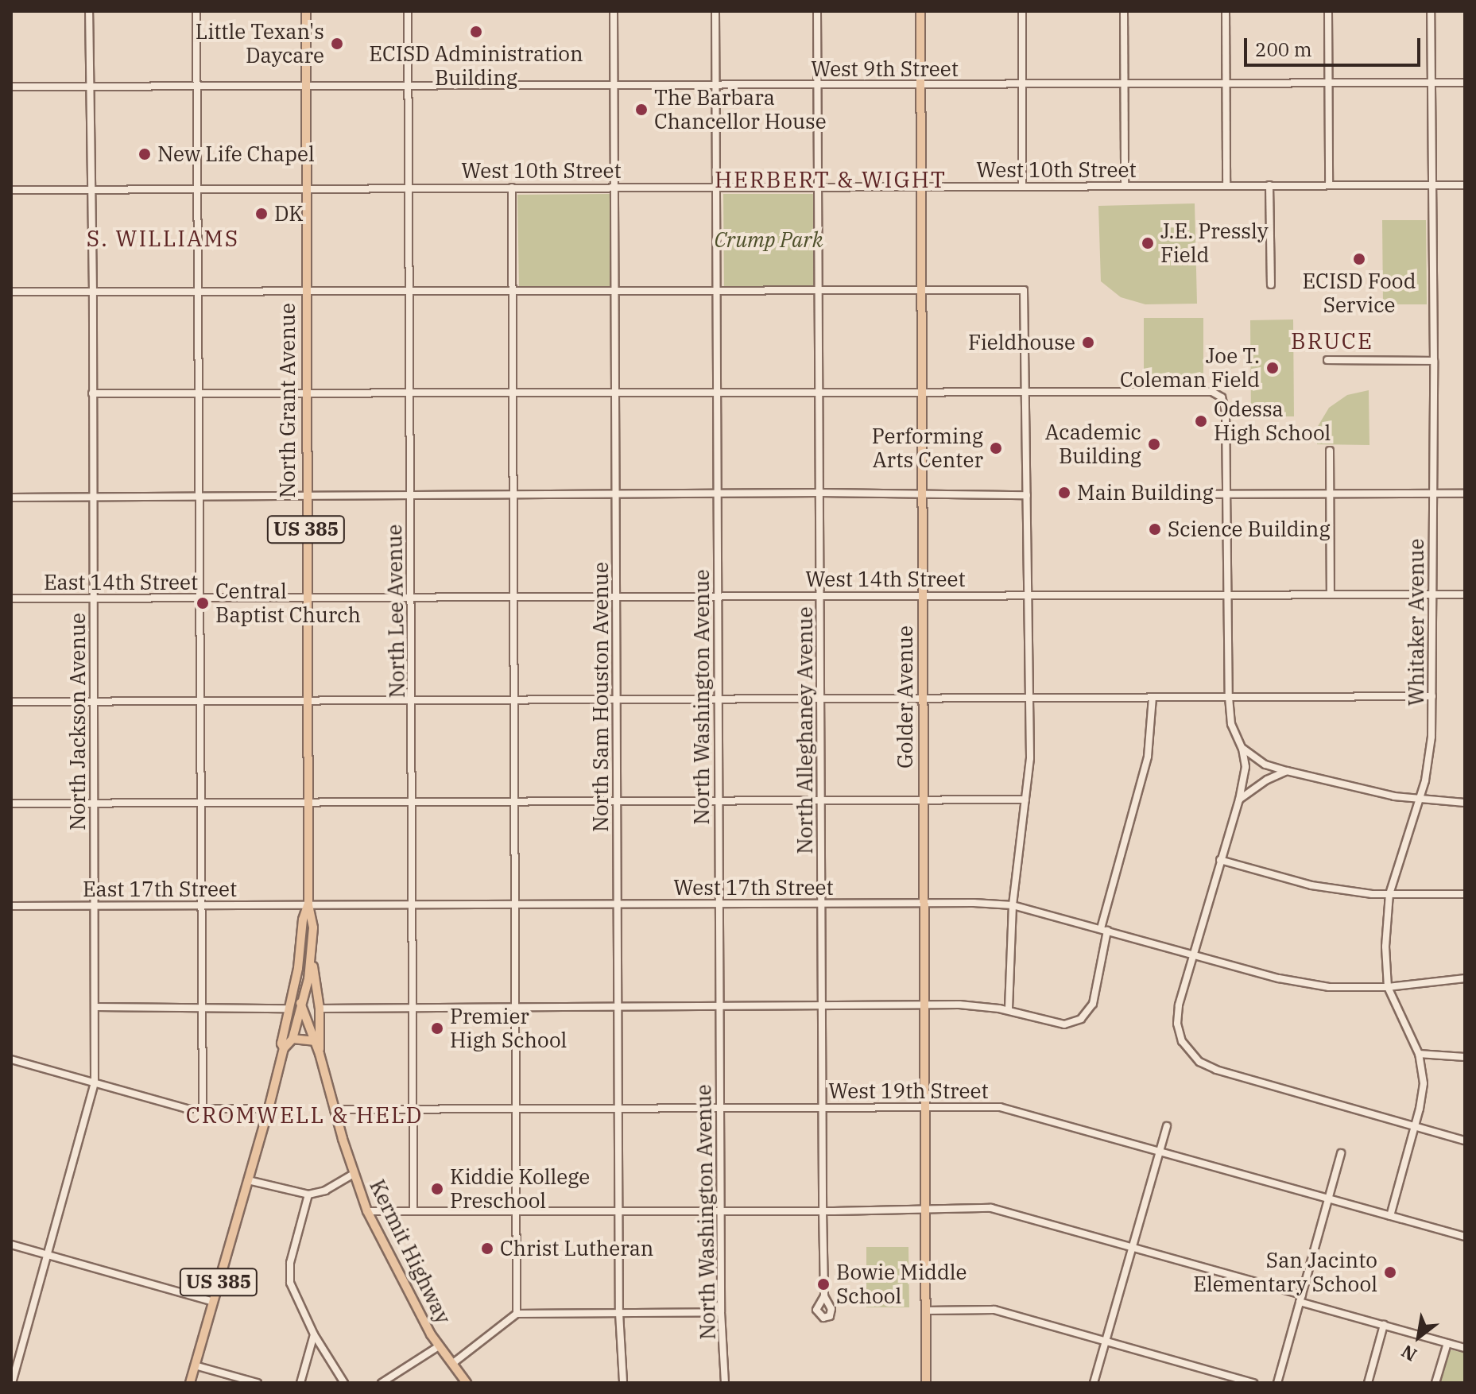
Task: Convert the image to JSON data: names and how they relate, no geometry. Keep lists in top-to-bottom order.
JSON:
{
  "streets": {
    "main road": [
      "North Grant Avenue",
      "US 385",
      "Golder Avenue",
      "Kermit Highway"
    ],
    "street": [
      "West 9th Street",
      "West 10th Street",
      "West 14th Street",
      "East 14th Street",
      "North Lee Avenue",
      "Whitaker Avenue",
      "North Sam Houston Avenue",
      "North Washington Avenue",
      "North Jackson Avenue",
      "North Alleghaney Avenue",
      "West 17th Street",
      "East 17th Street",
      "West 19th Street"
    ]
  },
  "crossings": [
    ["West 9th Street", "North Grant Avenue"],
    ["West 9th Street", "North Lee Avenue"],
    ["West 9th Street", "Whitaker Avenue"],
    ["West 9th Street", "North Sam Houston Avenue"],
    ["West 9th Street", "North Washington Avenue"],
    ["West 9th Street", "Golder Avenue"],
    ["West 9th Street", "North Jackson Avenue"],
    ["West 9th Street", "North Alleghaney Avenue"],
    ["West 10th Street", "North Grant Avenue"],
    ["West 10th Street", "North Lee Avenue"],
    ["West 10th Street", "Whitaker Avenue"],
    ["West 10th Street", "North Sam Houston Avenue"],
    ["West 10th Street", "North Washington Avenue"],
    ["West 10th Street", "Golder Avenue"],
    ["West 10th Street", "North Jackson Avenue"],
    ["West 10th Street", "North Alleghaney Avenue"],
    ["North Grant Avenue", "US 385"],
    ["North Grant Avenue", "West 14th Street"],
    ["North Grant Avenue", "East 14th Street"],
    ["North Grant Avenue", "West 17th Street"],
    ["North Grant Avenue", "East 17th Street"],
    ["North Grant Avenue", "Kermit Highway"],
    ["US 385", "Kermit Highway"],
    ["West 14th Street", "East 14th Street"],
    ["West 14th Street", "North Lee Avenue"],
    ["West 14th Street", "Whitaker Avenue"],
    ["West 14th Street", "North Sam Houston Avenue"],
    ["West 14th Street", "North Washington Avenue"],
    ["West 14th Street", "Golder Avenue"],
    ["West 14th Street", "North Alleghaney Avenue"],
    ["East 14th Street", "North Jackson Avenue"],
    ["North Lee Avenue", "West 17th Street"],
    ["North Lee Avenue", "West 19th Street"],
    ["Whitaker Avenue", "West 17th Street"],
    ["Whitaker Avenue", "West 19th Street"],
    ["North Sam Houston Avenue", "West 17th Street"],
    ["North Sam Houston Avenue", "West 19th Street"],
    ["North Washington Avenue", "West 17th Street"],
    ["North Washington Avenue", "West 19th Street"],
    ["Golder Avenue", "West 17th Street"],
    ["Golder Avenue", "West 19th Street"],
    ["North Jackson Avenue", "East 17th Street"],
    ["North Alleghaney Avenue", "West 17th Street"],
    ["North Alleghaney Avenue", "West 19th Street"],
    ["West 17th Street", "East 17th Street"],
    ["West 19th Street", "Kermit Highway"]
  ],
  "districts": [
    "HERBERT & WIGHT",
    "S. WILLIAMS",
    "BRUCE",
    "CROMWELL & HELD"
  ],
  "parks": ["Crump Park"],
  "places": [
    "ECISD Administration Building",
    "Little Texan's Daycare",
    "The Barbara Chancellor House",
    "New Life Chapel",
    "DK",
    "J.E. Pressly Field",
    "ECISD Food Service",
    "Fieldhouse",
    "Joe T. Coleman Field",
    "Odessa High School",
    "Academic Building",
    "Performing Arts Center",
    "Main Building",
    "Science Building",
    "Central Baptist Church",
    "Premier High School",
    "Kiddie Kollege Preschool",
    "Christ Lutheran",
    "San Jacinto Elementary School",
    "Bowie Middle School"
  ],
  "scale_bar": "200 m",
  "north": "bottom left"
}
